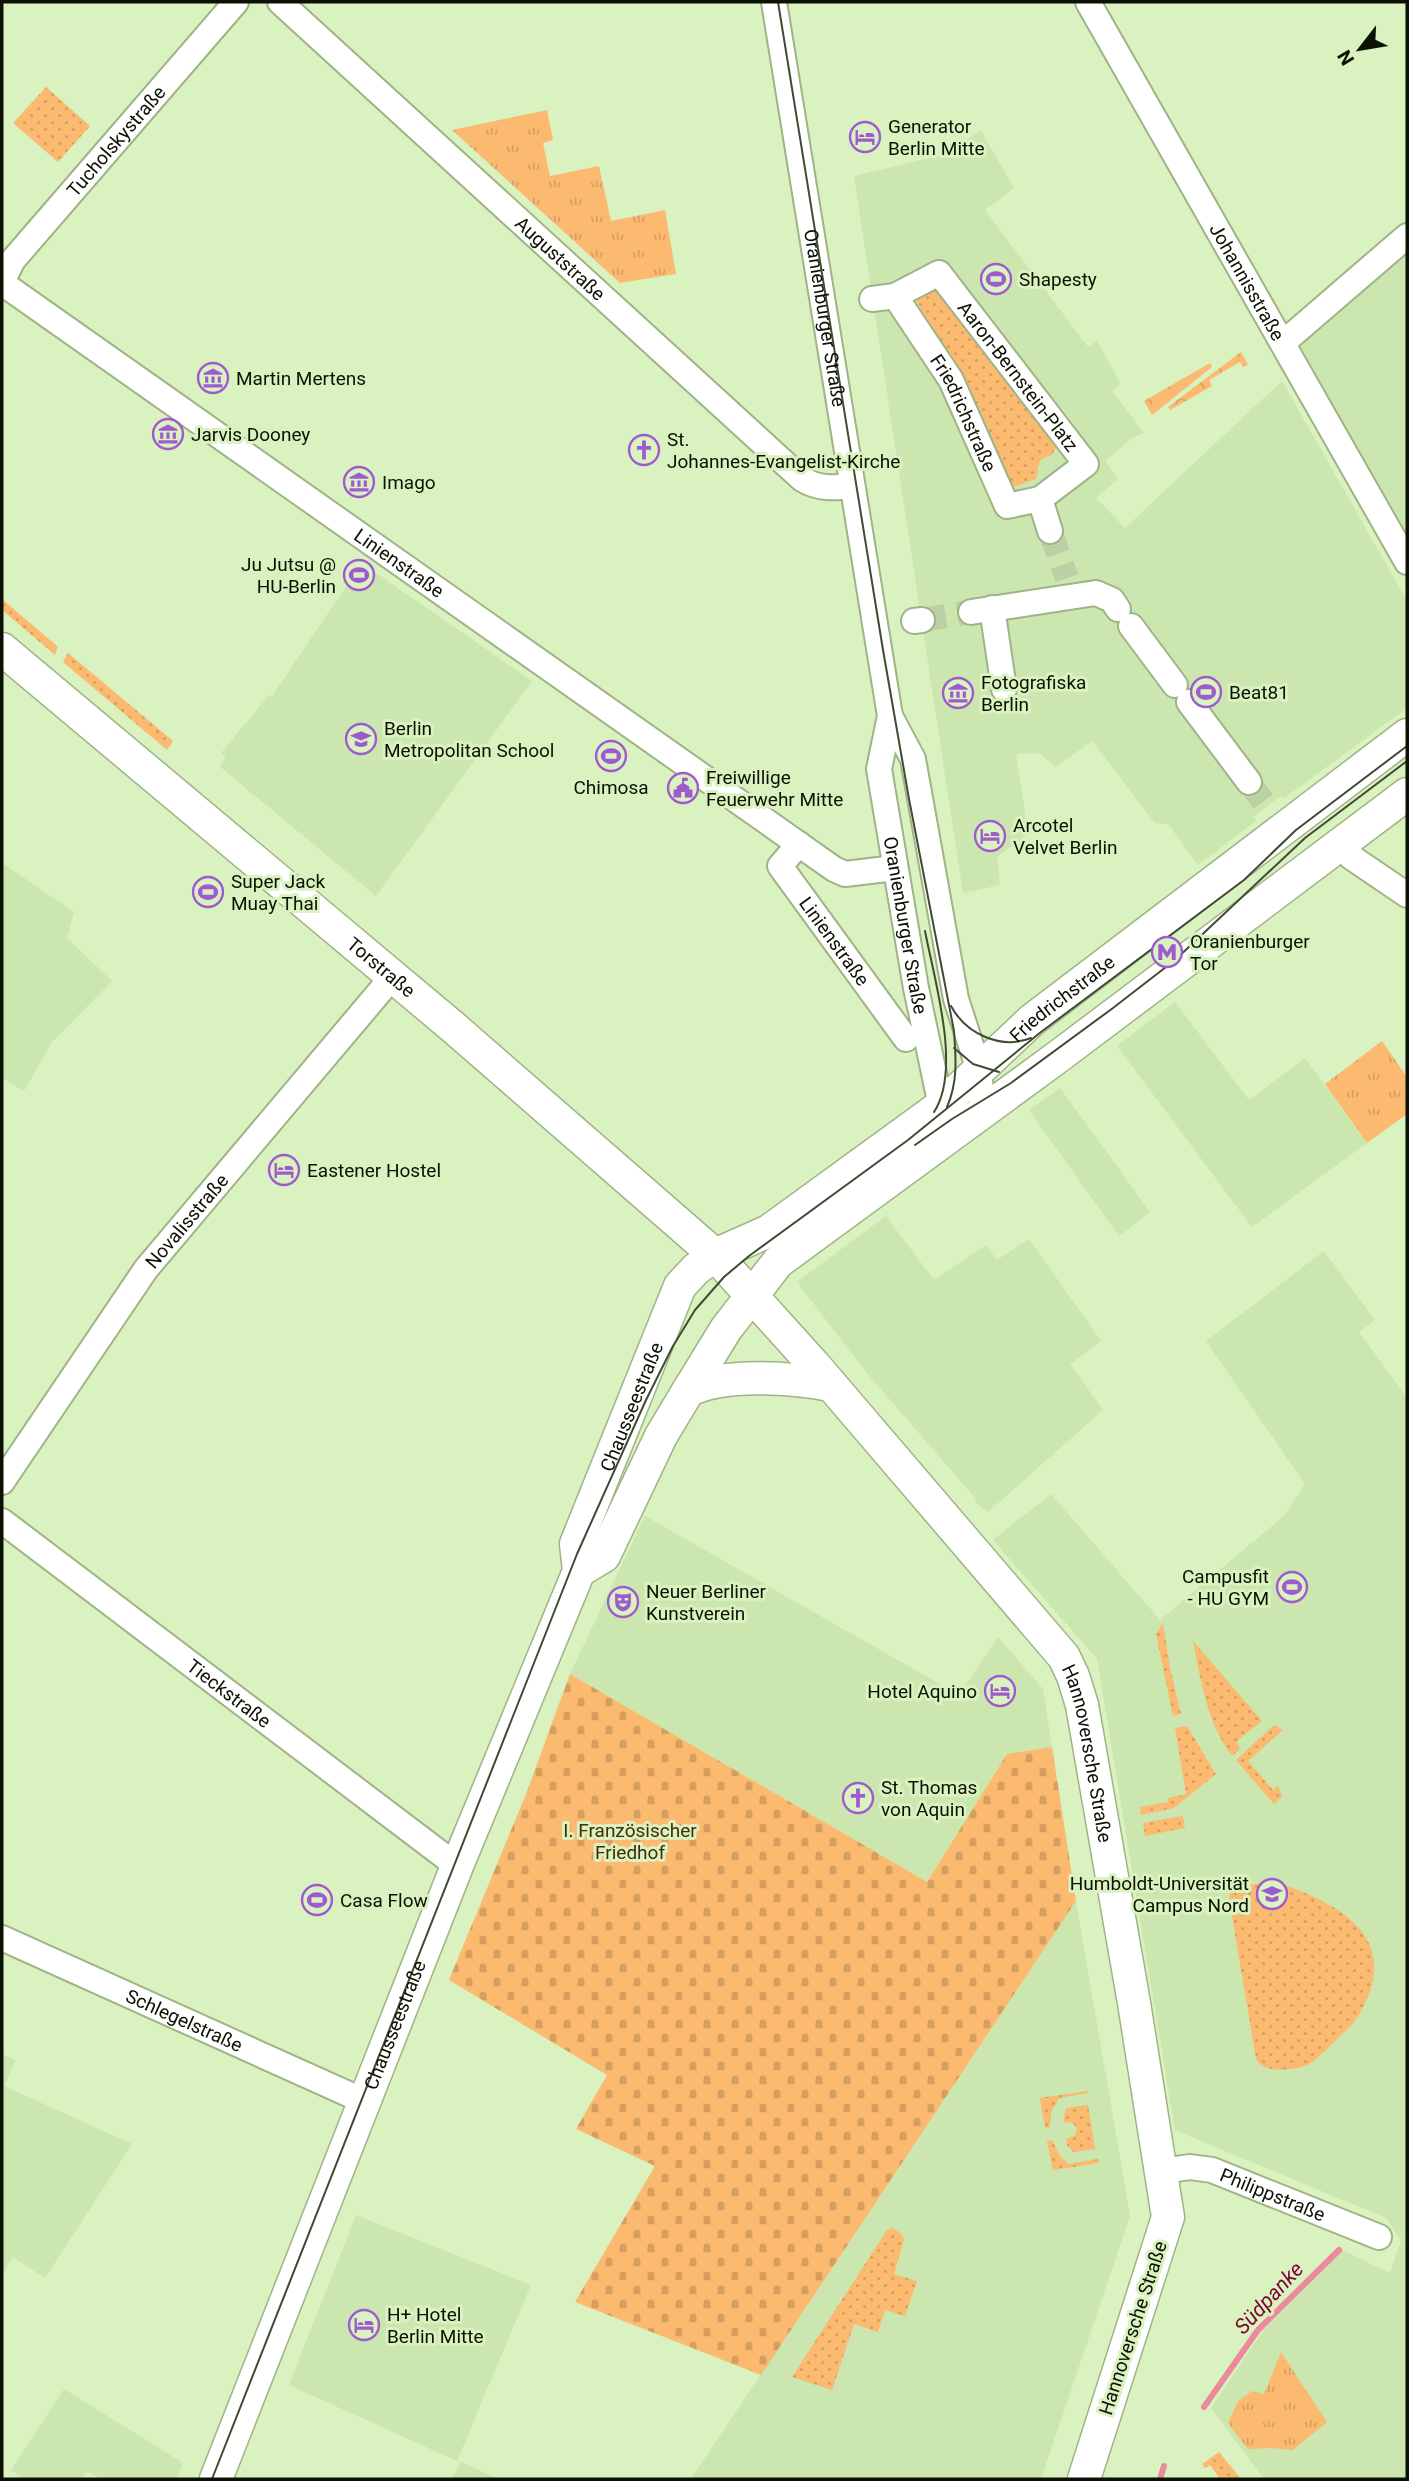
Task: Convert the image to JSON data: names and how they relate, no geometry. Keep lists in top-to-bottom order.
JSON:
{
  "streets": {
    "main road": [
      "Friedrichstraße",
      "Torstraße",
      "Chausseestraße",
      "Hannoversche Straße"
    ],
    "street": [
      "Tucholskystraße",
      "Auguststraße",
      "Johannisstraße",
      "Oranienburger Straße",
      "Aaron-Bernstein-Platz",
      "Linienstraße",
      "Novalisstraße",
      "Tieckstraße",
      "Schlegelstraße",
      "Philippstraße"
    ]
  },
  "crossings": [
    ["Tucholskystraße", "Linienstraße"],
    ["Auguststraße", "Oranienburger Straße"],
    ["Oranienburger Straße", "Friedrichstraße"],
    ["Oranienburger Straße", "Linienstraße"],
    ["Aaron-Bernstein-Platz", "Friedrichstraße"],
    ["Friedrichstraße", "Torstraße"],
    ["Friedrichstraße", "Chausseestraße"],
    ["Friedrichstraße", "Hannoversche Straße"],
    ["Torstraße", "Novalisstraße"],
    ["Torstraße", "Chausseestraße"],
    ["Torstraße", "Hannoversche Straße"],
    ["Chausseestraße", "Tieckstraße"],
    ["Chausseestraße", "Hannoversche Straße"],
    ["Chausseestraße", "Schlegelstraße"],
    ["Hannoversche Straße", "Philippstraße"]
  ],
  "water": ["Südpanke"],
  "parks": ["I. Französischer Friedhof"],
  "places": {
    "hotel": [
      "Generator Berlin Mitte",
      "Arcotel Velvet Berlin",
      "Eastener Hostel",
      "Hotel Aquino",
      "H+ Hotel Berlin Mitte"
    ],
    "sports": [
      "Shapesty",
      "Ju Jutsu @ HU-Berlin",
      "Beat81",
      "Chimosa",
      "Super Jack Muay Thai",
      "Campusfit - HU GYM",
      "Casa Flow"
    ],
    "museum": [
      "Martin Mertens",
      "Jarvis Dooney",
      "Imago",
      "Fotografiska Berlin"
    ],
    "church": ["St. Johannes-Evangelist-Kirche", "St. Thomas von Aquin"],
    "school or university": ["Berlin Metropolitan School", "Humboldt-Universität Campus Nord"],
    "public building": ["Freiwillige Feuerwehr Mitte"],
    "metro station": ["Oranienburger Tor"],
    "theatre": ["Neuer Berliner Kunstverein"]
  },
  "north": "bottom left"
}
